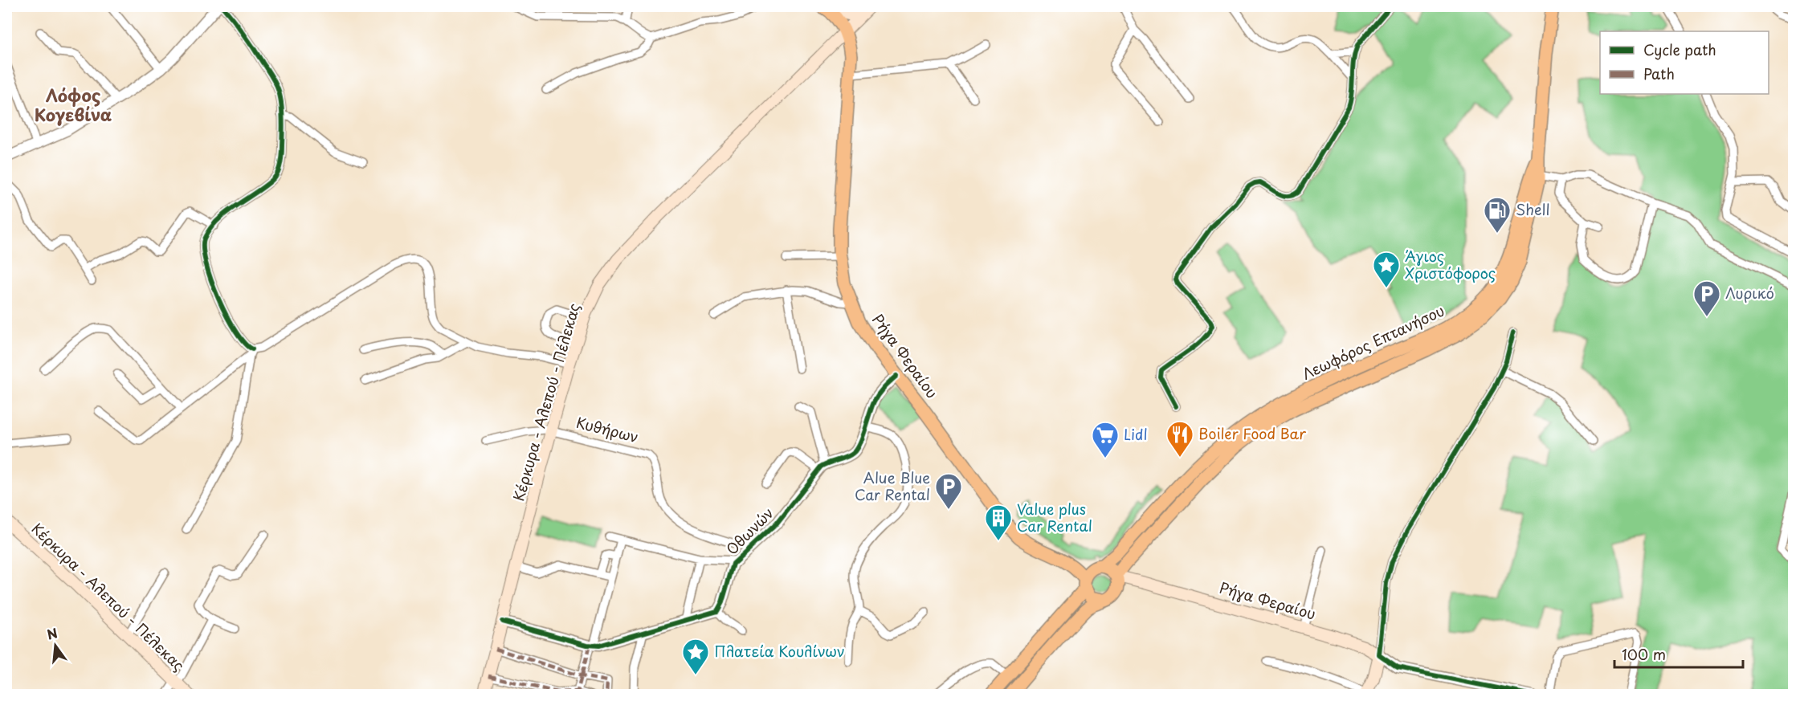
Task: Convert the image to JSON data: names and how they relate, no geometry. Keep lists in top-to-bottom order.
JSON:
{
  "streets": {
    "main road": ["Λεωφόρος Επτανήσου", "Ρήγα Φεραίου", "Κέρκυρα - Αλεπού - Πέλεκας"],
    "street": ["Κυθήρων", "Οθωνών"]
  },
  "crossings": [
    ["Λεωφόρος Επτανήσου", "Ρήγα Φεραίου"],
    ["Ρήγα Φεραίου", "Κέρκυρα - Αλεπού - Πέλεκας"],
    ["Κέρκυρα - Αλεπού - Πέλεκας", "Κυθήρων"],
    ["Κυθήρων", "Οθωνών"]
  ],
  "districts": ["Λόφος Κογεβίνα"],
  "places": {
    "fuel station": ["Shell"],
    "place": ["Άγιος Χριστόφορος", "Πλατεία Κουλίνων"],
    "parking": ["Λυρικό", "Alue Blue Car Rental"],
    "restaurant": ["Boiler Food Bar"],
    "supermarket": ["Lidl"],
    "building": ["Value plus Car Rental"]
  },
  "legend": ["Cycle path", "Path"],
  "scale_bar": "100 m",
  "north": "top"
}
